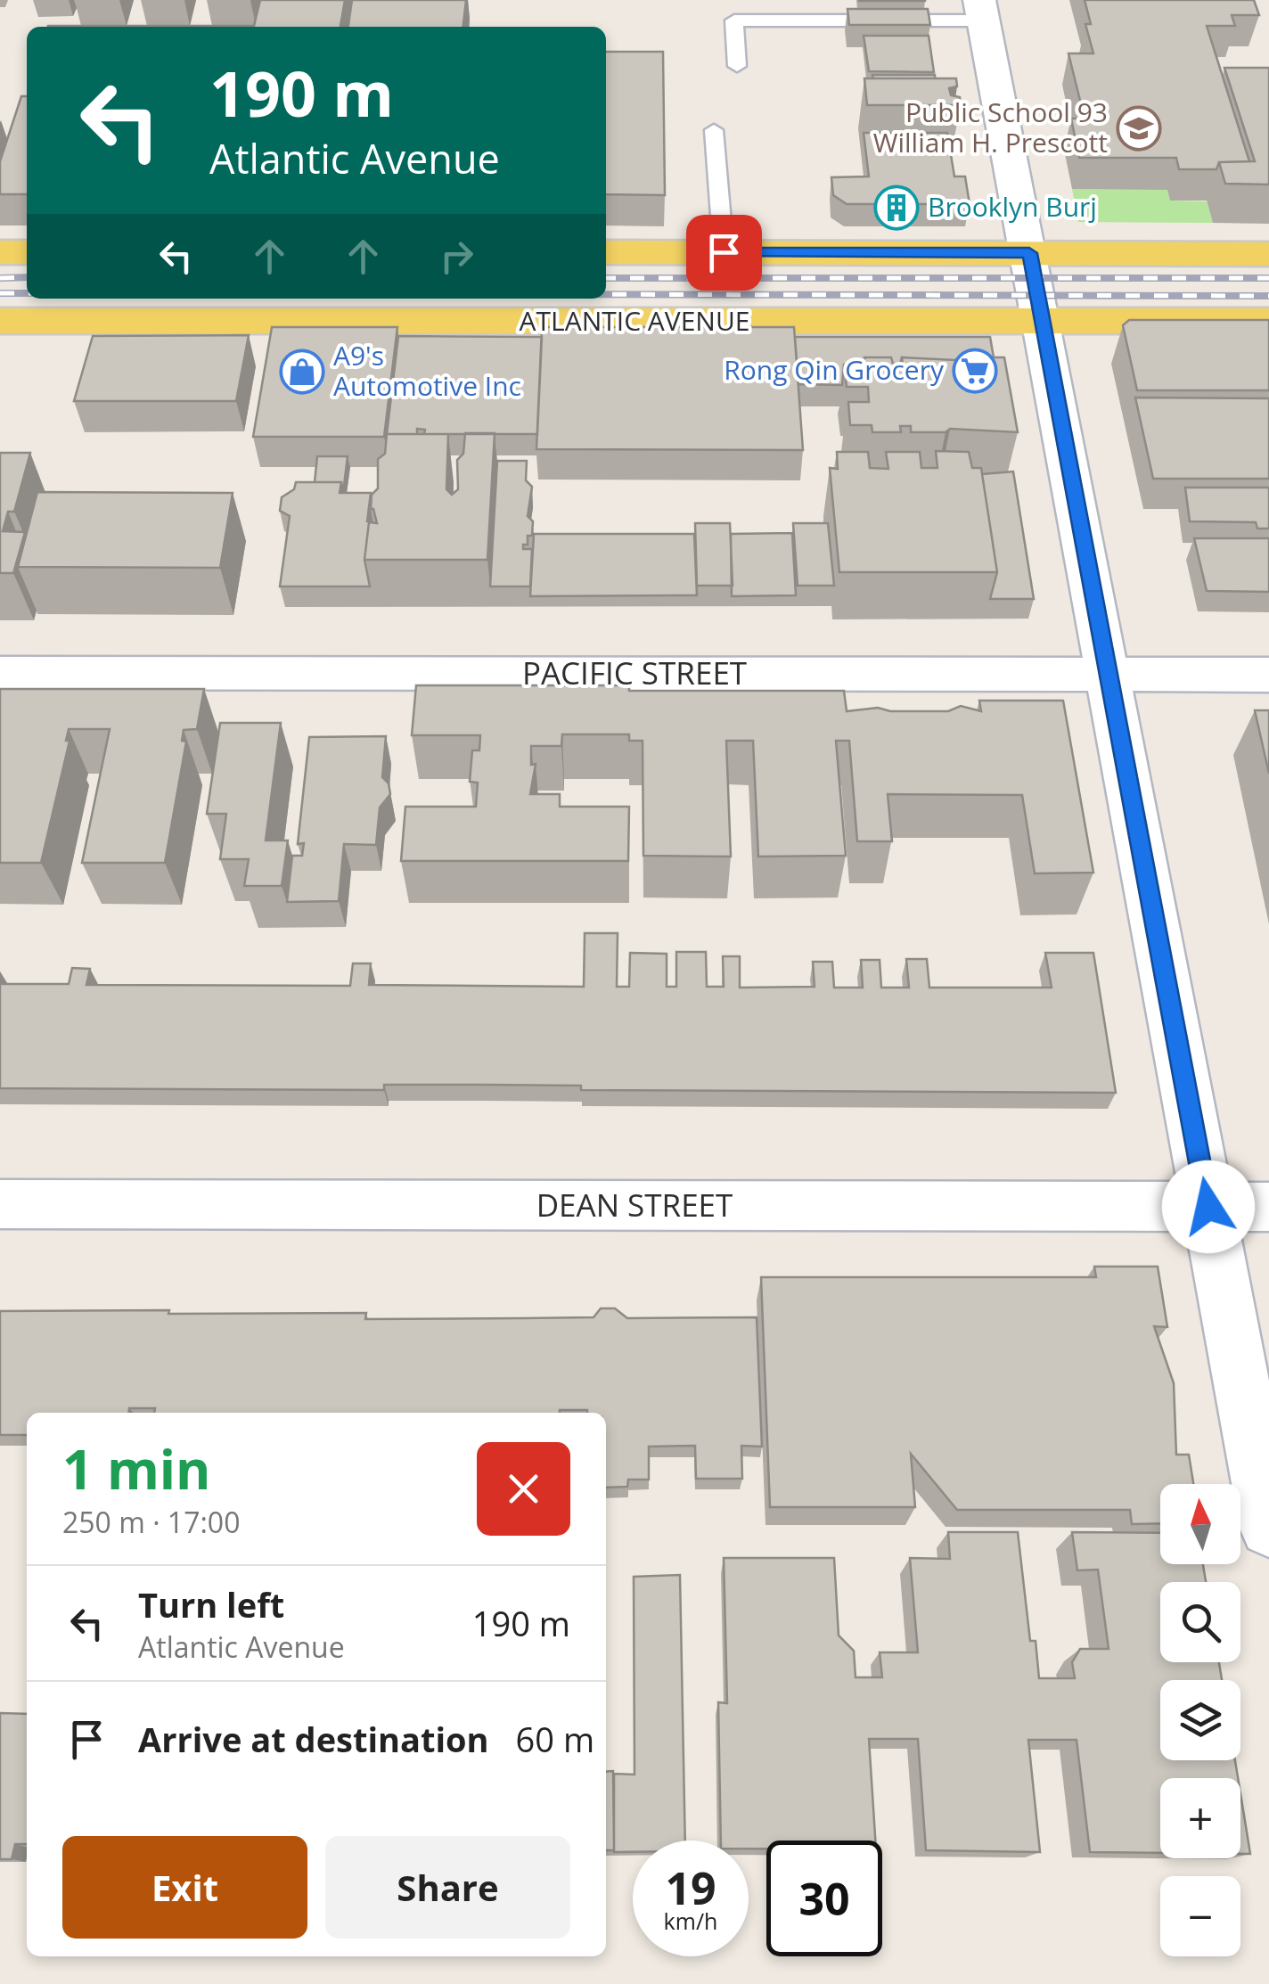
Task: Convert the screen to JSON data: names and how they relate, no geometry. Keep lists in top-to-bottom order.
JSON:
{
  "streets": {
    "main road": ["ATLANTIC AVENUE"],
    "street": ["PACIFIC STREET", "DEAN STREET"]
  },
  "places": {
    "school or university": ["Public School 93 William H. Prescott"],
    "building": ["Brooklyn Burj"],
    "supermarket": ["Rong Qin Grocery"],
    "shop": ["A9's Automotive Inc"]
  },
  "north": "top",
  "page": {
    "turn": ["190 m", "Atlantic Avenue"],
    "heading": ["1 min", "250 m · 17:00"],
    "map_buttons": ["+", "−"],
    "list": [
      {
        "name": "Turn left",
        "note": "Atlantic Avenue",
        "value": "190 m"
      },
      {
        "name": "Arrive at destination",
        "value": "60 m"
      }
    ],
    "buttons": ["Exit", "Share"],
    "speed": "19 km/h",
    "limit": "30"
  }
}
